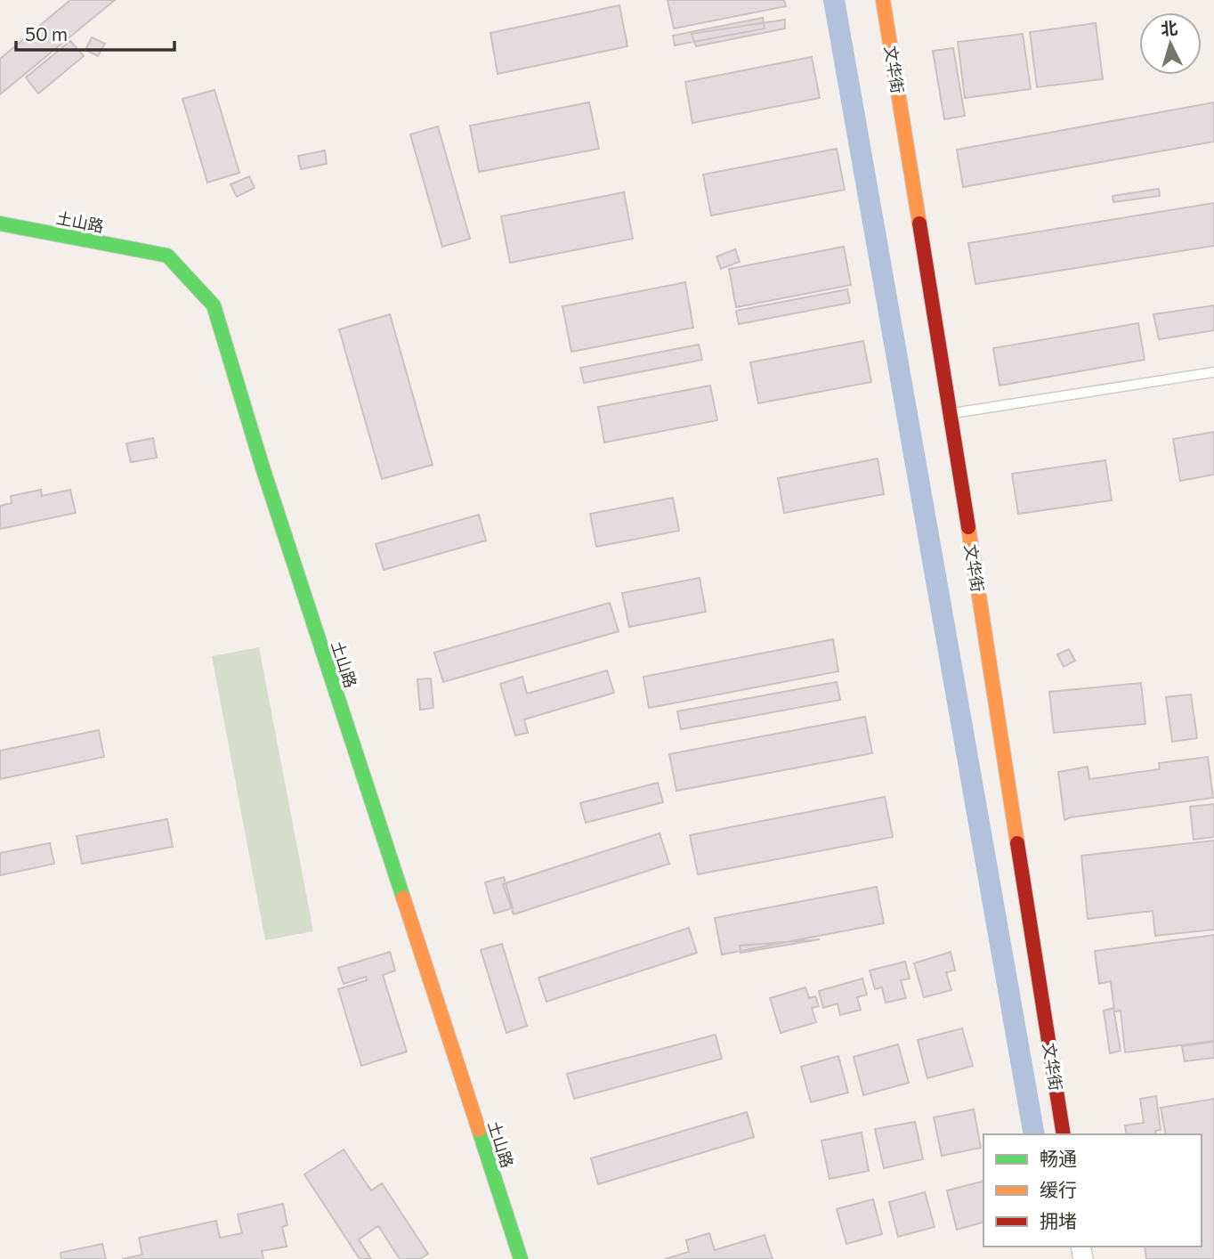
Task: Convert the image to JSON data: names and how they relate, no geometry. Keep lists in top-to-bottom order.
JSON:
{
  "streets": {
    "street": ["文华街", "土山路"]
  },
  "legend": ["畅通", "缓行", "拥堵"],
  "scale_bar": "50 m",
  "north": "top"
}
